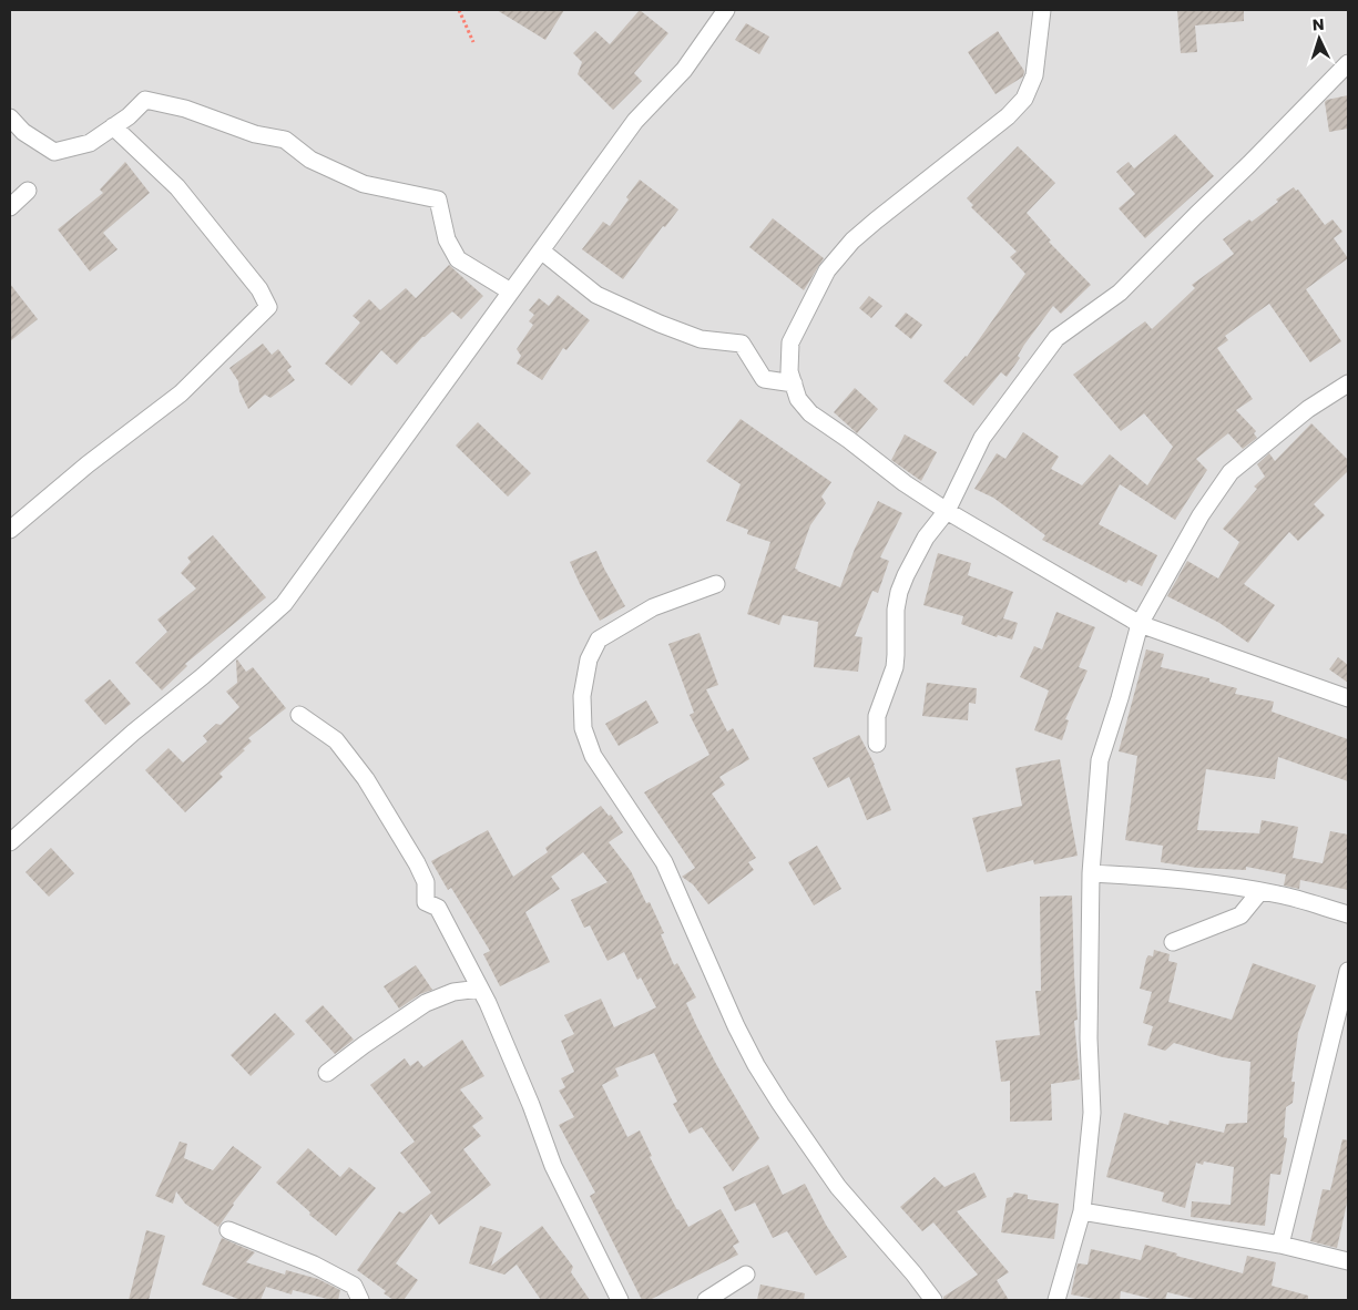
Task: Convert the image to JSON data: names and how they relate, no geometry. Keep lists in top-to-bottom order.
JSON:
{
  "north": "top"
}
